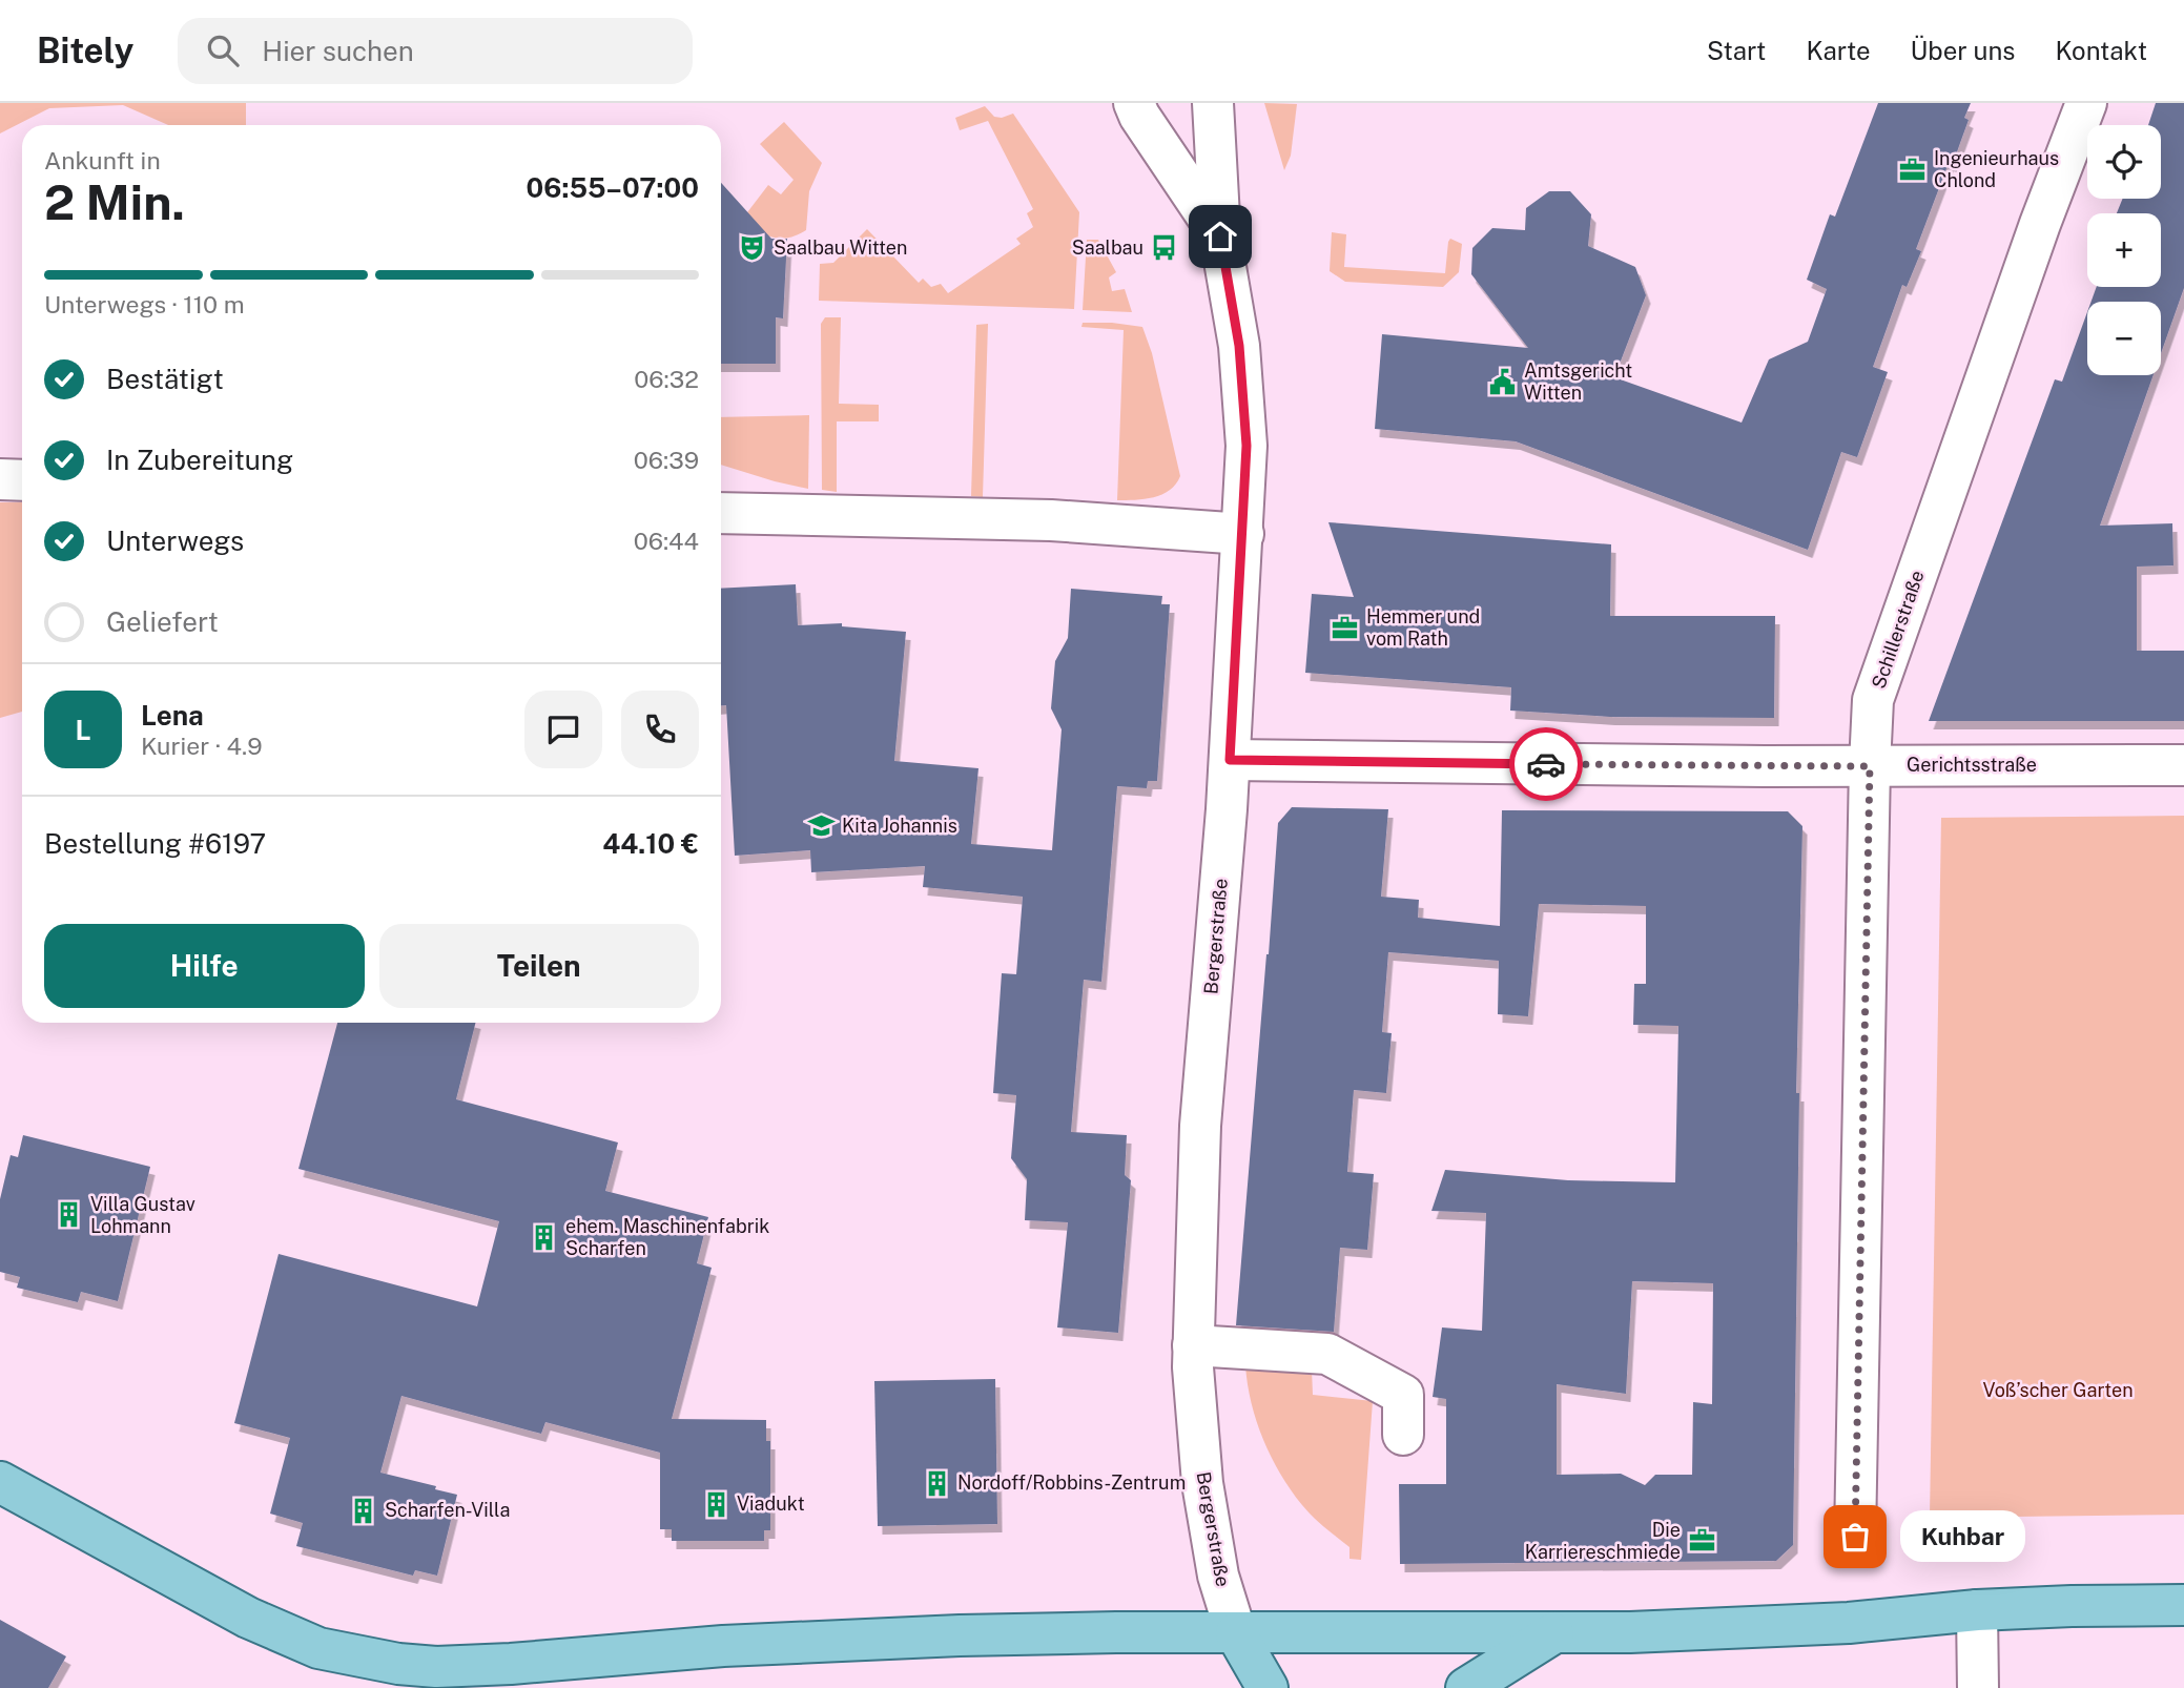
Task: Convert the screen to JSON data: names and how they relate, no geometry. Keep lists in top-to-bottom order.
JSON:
{
  "streets": {
    "street": ["Schillerstraße", "Gerichtsstraße", "Bergerstraße"]
  },
  "crossings": [
    ["Schillerstraße", "Gerichtsstraße"],
    ["Gerichtsstraße", "Bergerstraße"]
  ],
  "parks": ["Voß’scher Garten"],
  "places": {
    "office": ["Ingenieurhaus Chlond", "Hemmer und vom Rath", "Die Karriereschmiede"],
    "theatre": ["Saalbau Witten"],
    "bus stop": ["Saalbau"],
    "public building": ["Amtsgericht Witten"],
    "school or university": ["Kita Johannis"],
    "building": [
      "Villa Gustav Lohmann",
      "ehem. Maschinenfabrik Scharfen",
      "Nordoff/Robbins-Zentrum",
      "Viadukt",
      "Scharfen-Villa"
    ],
    "other": ["Kuhbar"]
  },
  "page": {
    "header": "Bitely",
    "search": "Hier suchen",
    "nav": [
      "Start",
      "Karte",
      "Über uns",
      "Kontakt"
    ],
    "map_buttons": ["+", "−"],
    "heading": ["2 Min.", "Ankunft in", "06:55–07:00"],
    "panel": [
      "Lena",
      "Kurier · 4.9",
      "Bestellung #6197",
      "44.10 €"
    ],
    "bar": "Unterwegs · 110 m",
    "list": [
      ["Bestätigt", "06:32"],
      ["In Zubereitung", "06:39"],
      ["Unterwegs", "06:44"],
      "Geliefert"
    ],
    "round": "L",
    "buttons": ["Hilfe", "Teilen"],
    "bubble": "Kuhbar"
  }
}
